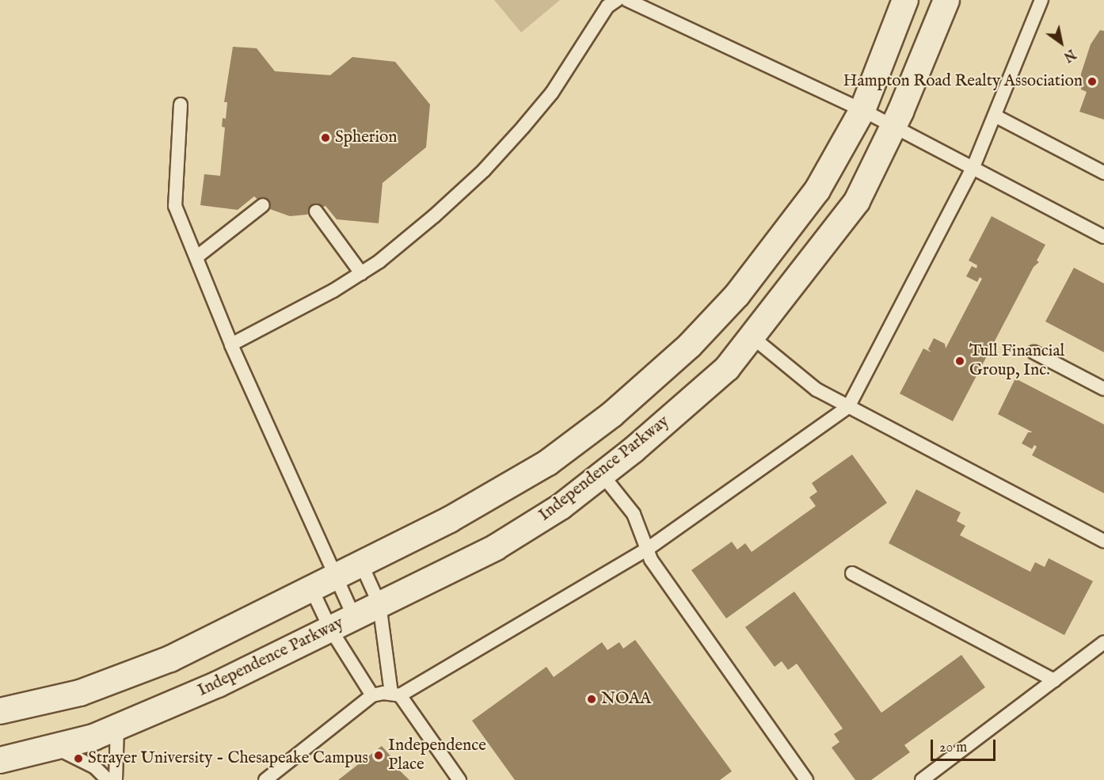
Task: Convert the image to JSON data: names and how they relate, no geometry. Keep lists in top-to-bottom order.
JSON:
{
  "streets": {
    "street": ["Independence Parkway"]
  },
  "places": [
    "Hampton Road Realty Association",
    "Spherion",
    "Tull Financial Group, Inc.",
    "NOAA",
    "Independence Place",
    "Strayer University - Chesapeake Campus"
  ],
  "scale_bar": "20 m",
  "north": "bottom right"
}
